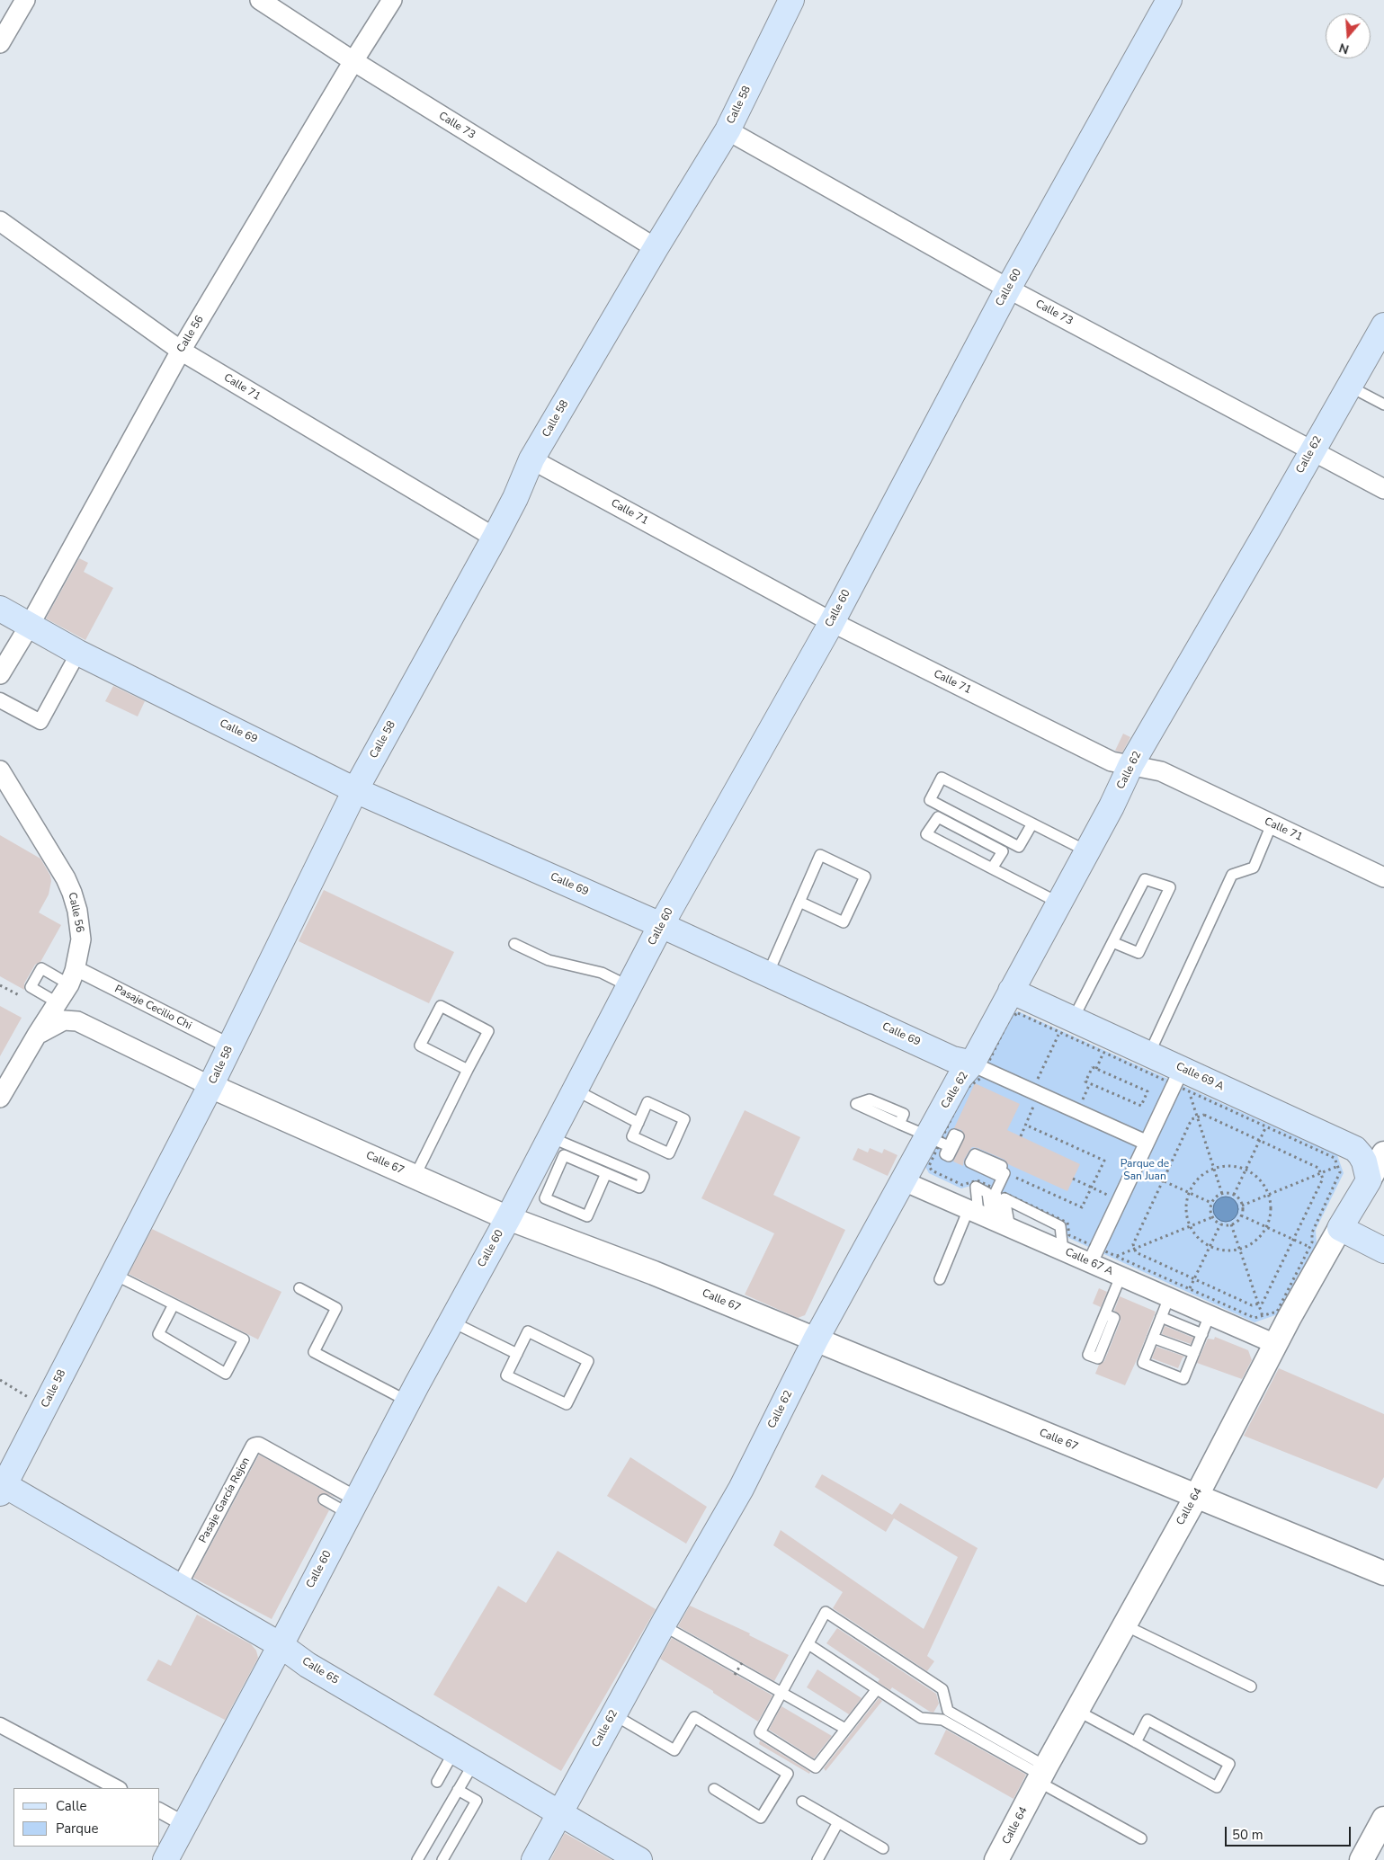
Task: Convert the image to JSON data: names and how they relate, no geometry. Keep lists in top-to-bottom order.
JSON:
{
  "streets": {
    "main road": [
      "Calle 58",
      "Calle 60",
      "Calle 62",
      "Calle 69",
      "Calle 69 A",
      "Calle 64",
      "Calle 65"
    ],
    "street": [
      "Calle 73",
      "Calle 56",
      "Calle 71",
      "Pasaje Cecilio Chi",
      "Calle 67",
      "Calle 67 A",
      "Pasaje García Rejon"
    ]
  },
  "crossings": [
    ["Calle 58", "Calle 73"],
    ["Calle 58", "Calle 71"],
    ["Calle 58", "Calle 69"],
    ["Calle 58", "Pasaje Cecilio Chi"],
    ["Calle 58", "Calle 67"],
    ["Calle 58", "Calle 65"],
    ["Calle 73", "Calle 60"],
    ["Calle 73", "Calle 56"],
    ["Calle 73", "Calle 62"],
    ["Calle 60", "Calle 71"],
    ["Calle 60", "Calle 69"],
    ["Calle 60", "Calle 67"],
    ["Calle 60", "Pasaje García Rejon"],
    ["Calle 60", "Calle 65"],
    ["Calle 56", "Calle 71"],
    ["Calle 56", "Calle 69"],
    ["Calle 56", "Pasaje Cecilio Chi"],
    ["Calle 56", "Calle 67"],
    ["Calle 71", "Calle 62"],
    ["Calle 62", "Calle 69"],
    ["Calle 62", "Calle 69 A"],
    ["Calle 62", "Calle 67"],
    ["Calle 62", "Calle 67 A"],
    ["Calle 62", "Calle 65"],
    ["Calle 69 A", "Calle 64"],
    ["Calle 67", "Calle 64"],
    ["Calle 67 A", "Calle 64"]
  ],
  "parks": ["Parque de San Juan"],
  "legend": ["Calle", "Parque"],
  "scale_bar": "50 m",
  "north": "bottom"
}
